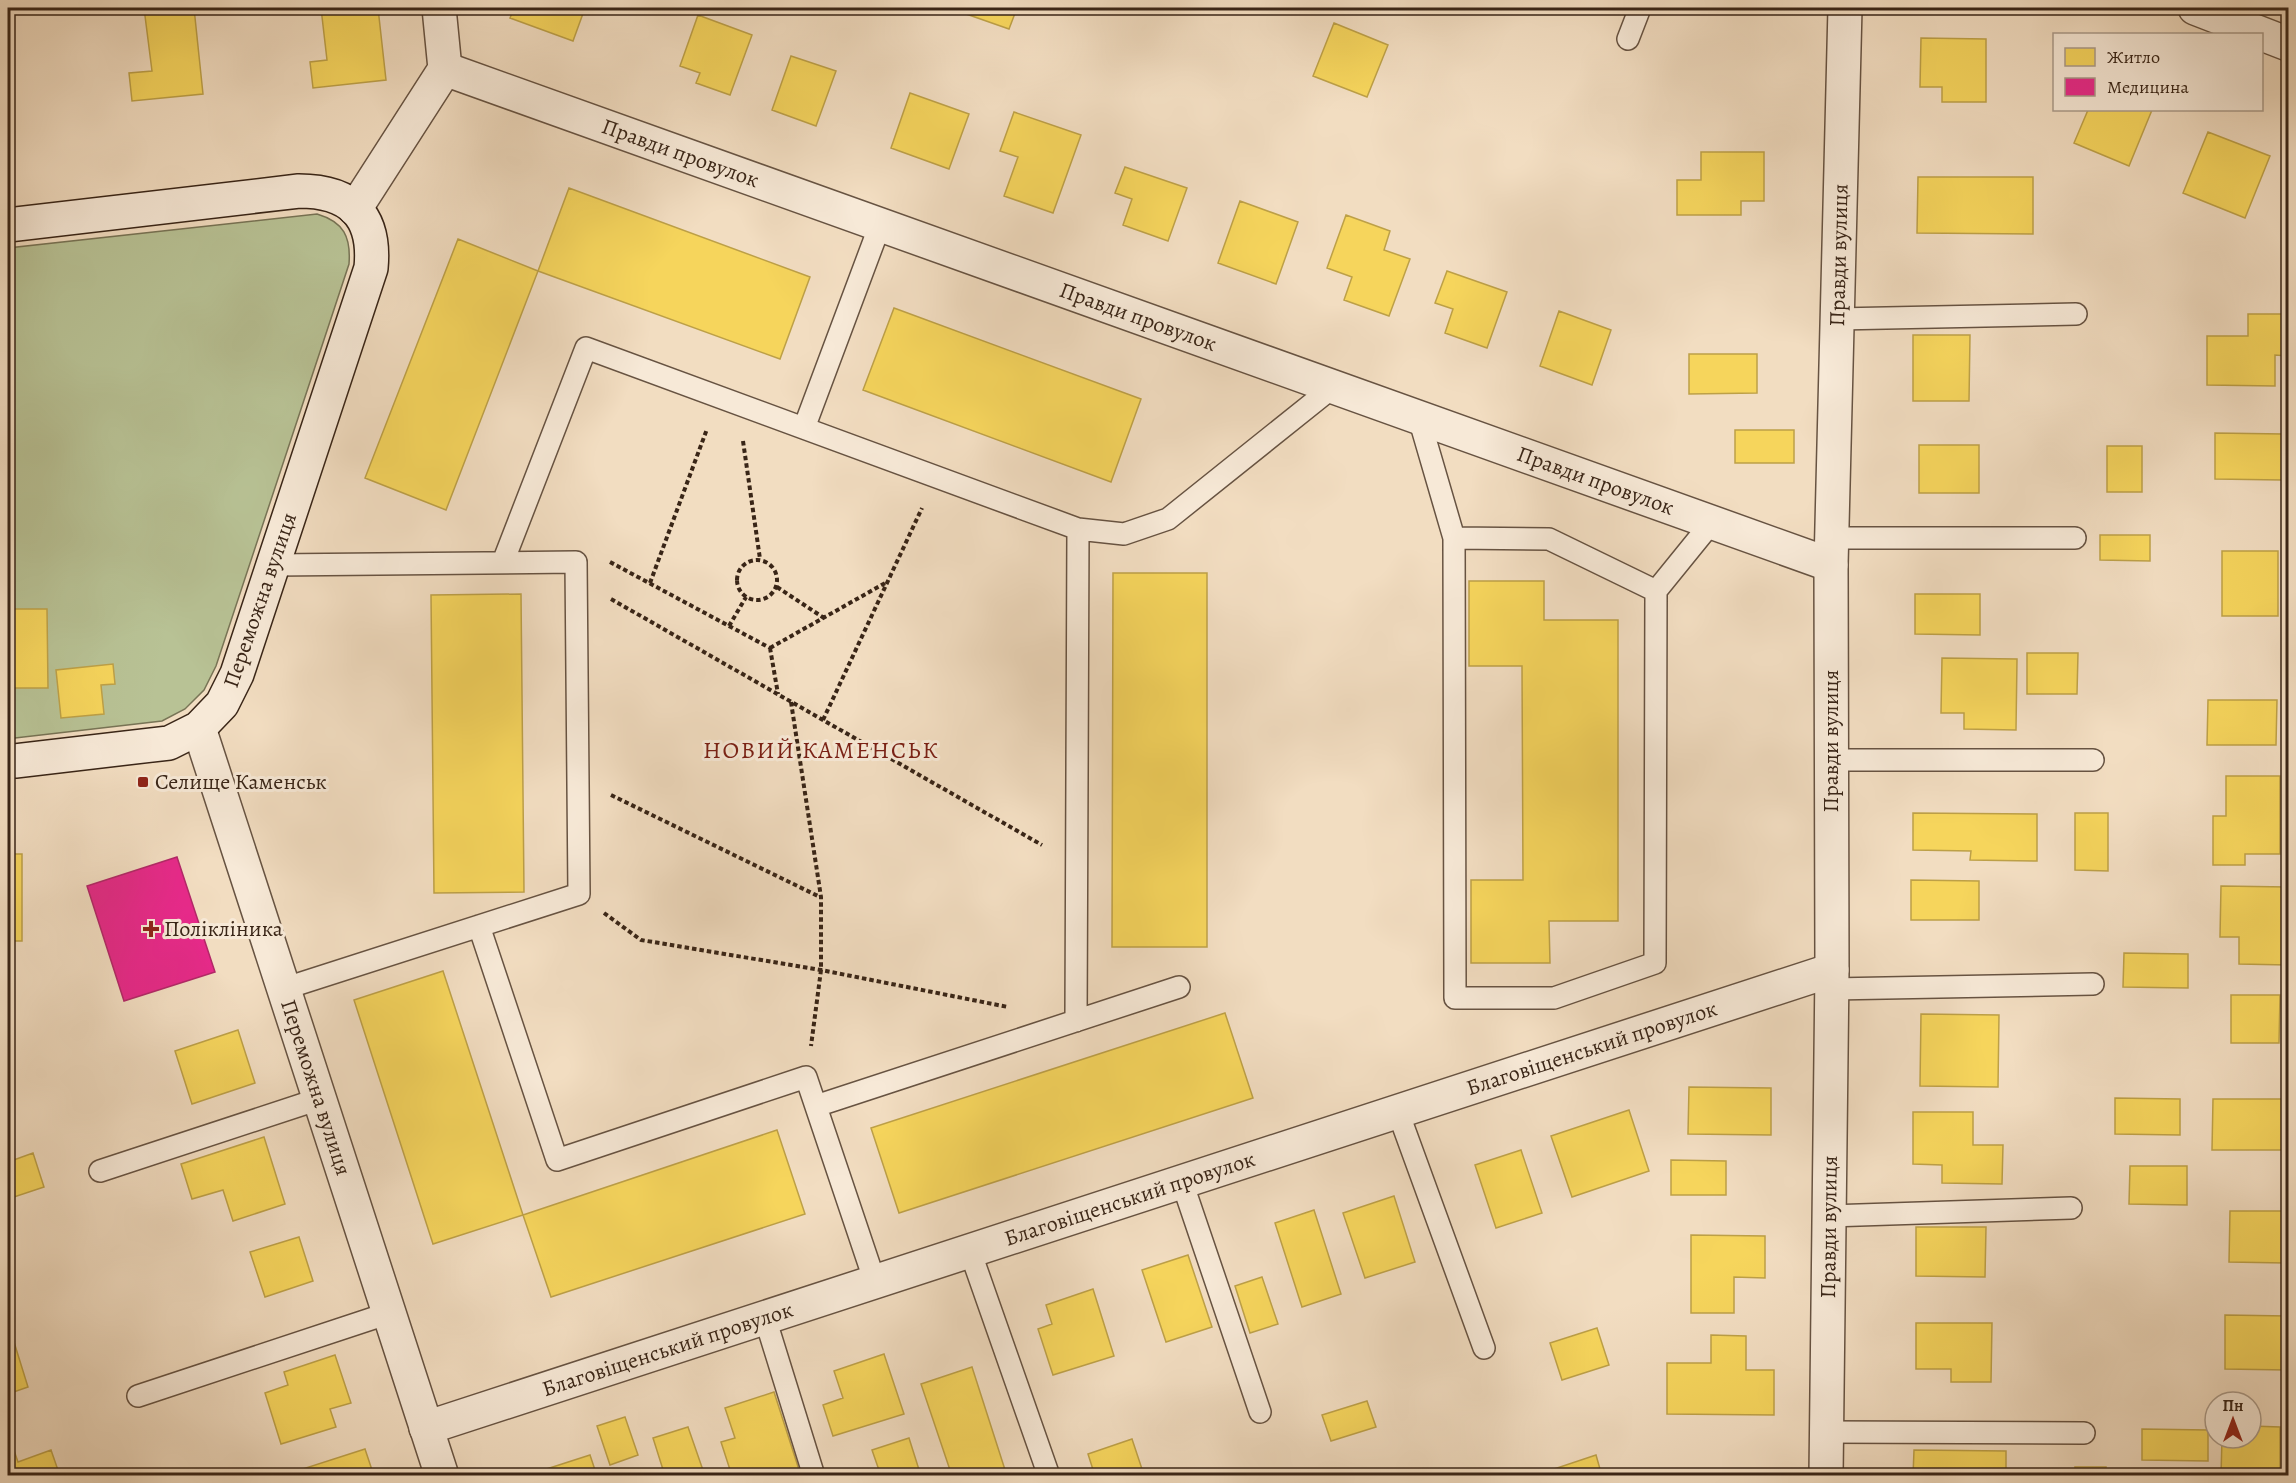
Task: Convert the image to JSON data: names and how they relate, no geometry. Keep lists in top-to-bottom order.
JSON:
{
  "streets": {
    "street": [
      "Правди провулок",
      "Правди вулиця",
      "Переможна вулиця",
      "Благовіщенський провулок"
    ]
  },
  "crossings": [
    ["Правди провулок", "Правди вулиця"],
    ["Правди вулиця", "Благовіщенський провулок"],
    ["Переможна вулиця", "Благовіщенський провулок"]
  ],
  "districts": ["НОВИЙ КАМЕНСЬК"],
  "places": {
    "transit": ["Селище Каменськ"],
    "health": ["Полікліника"]
  },
  "legend": ["Житло", "Медицина"],
  "north": "top"
}
